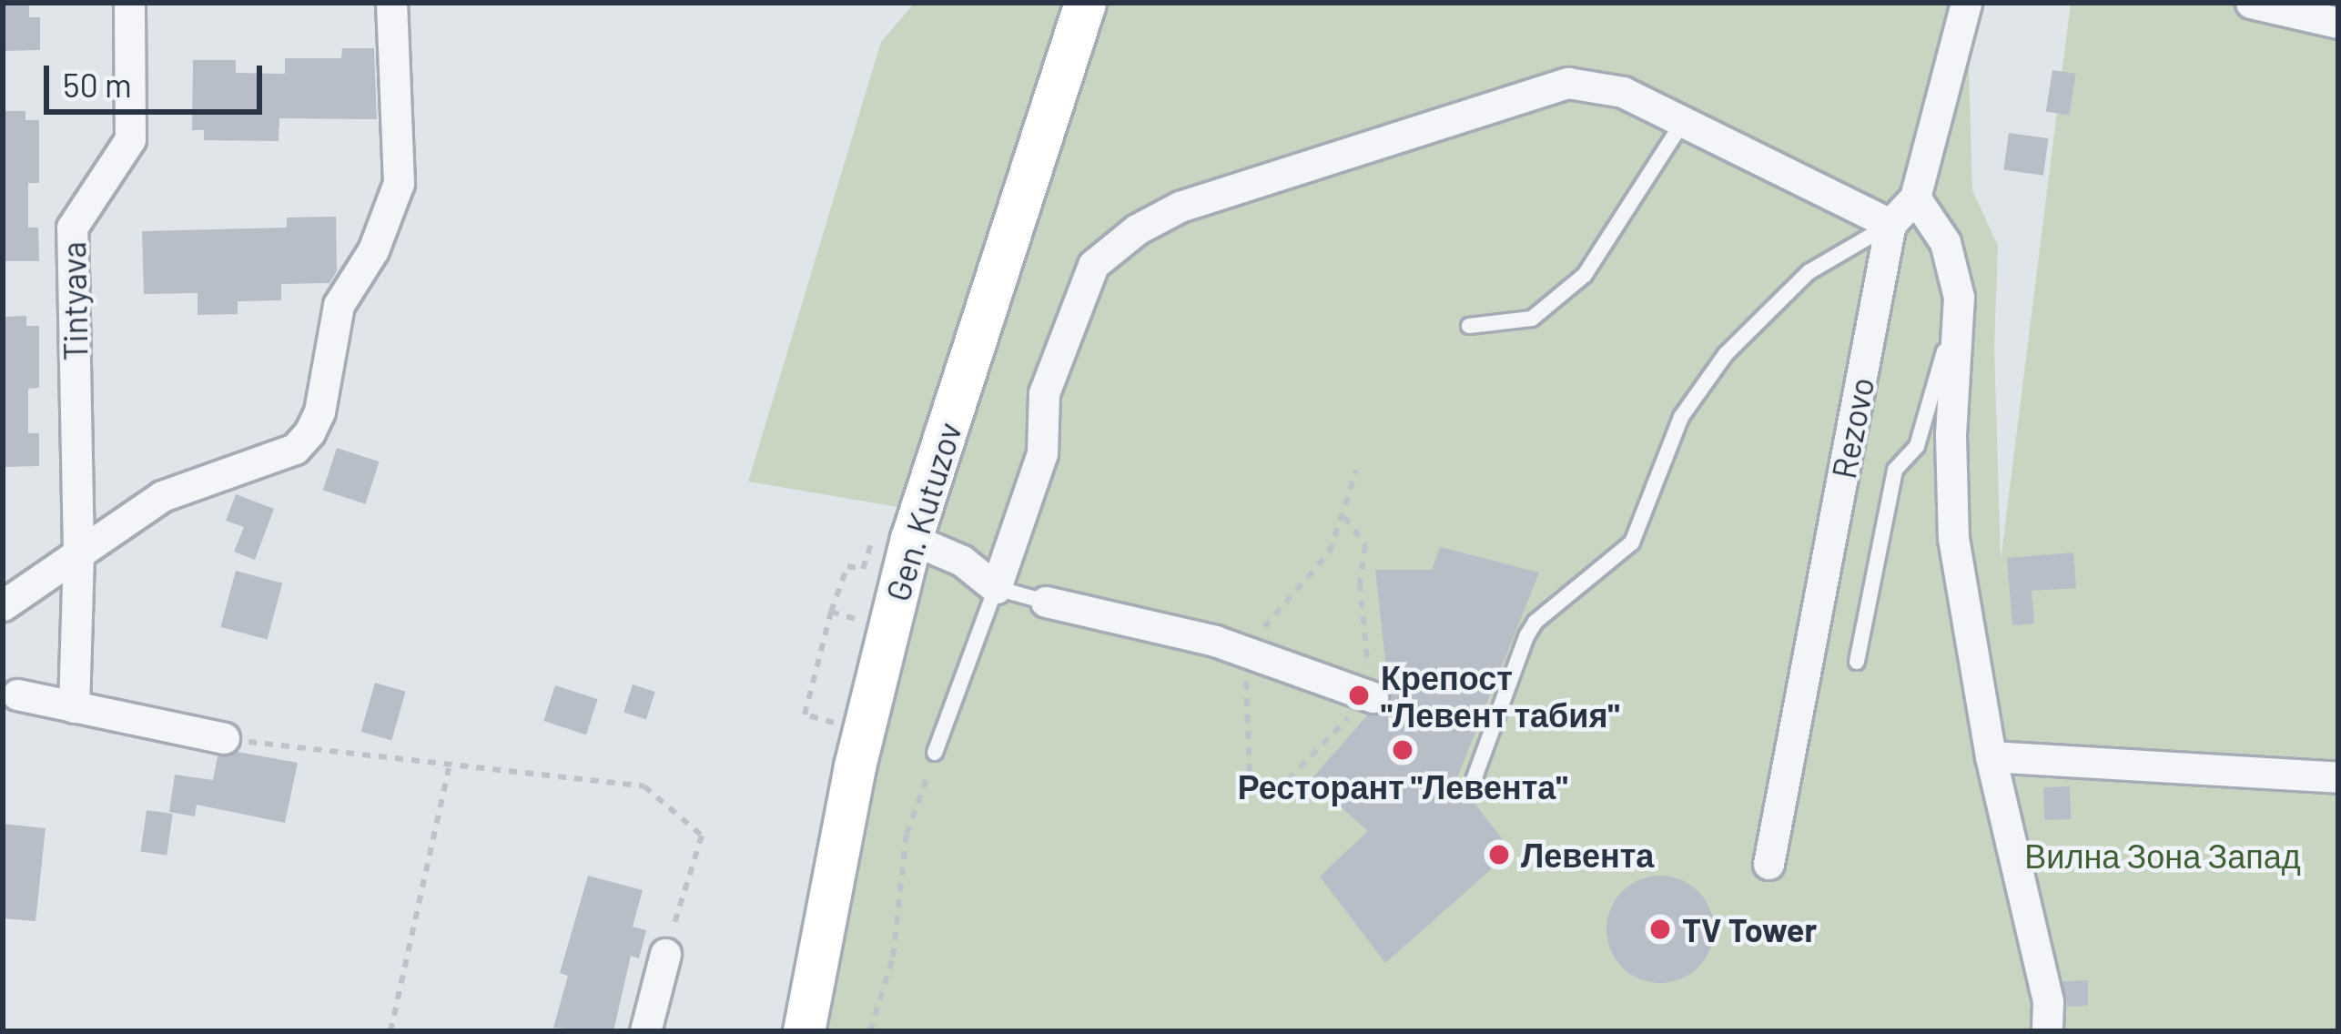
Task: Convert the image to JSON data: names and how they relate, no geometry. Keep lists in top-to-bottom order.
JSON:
{
  "streets": {
    "street": ["Tintyava", "Rezovo", "Gen. Kutuzov"]
  },
  "parks": ["Вилна Зона Запад"],
  "places": [
    "Крепост \"Левент табия\"",
    "Ресторант \"Левента\"",
    "Левента",
    "TV Tower"
  ],
  "scale_bar": "50 m"
}
